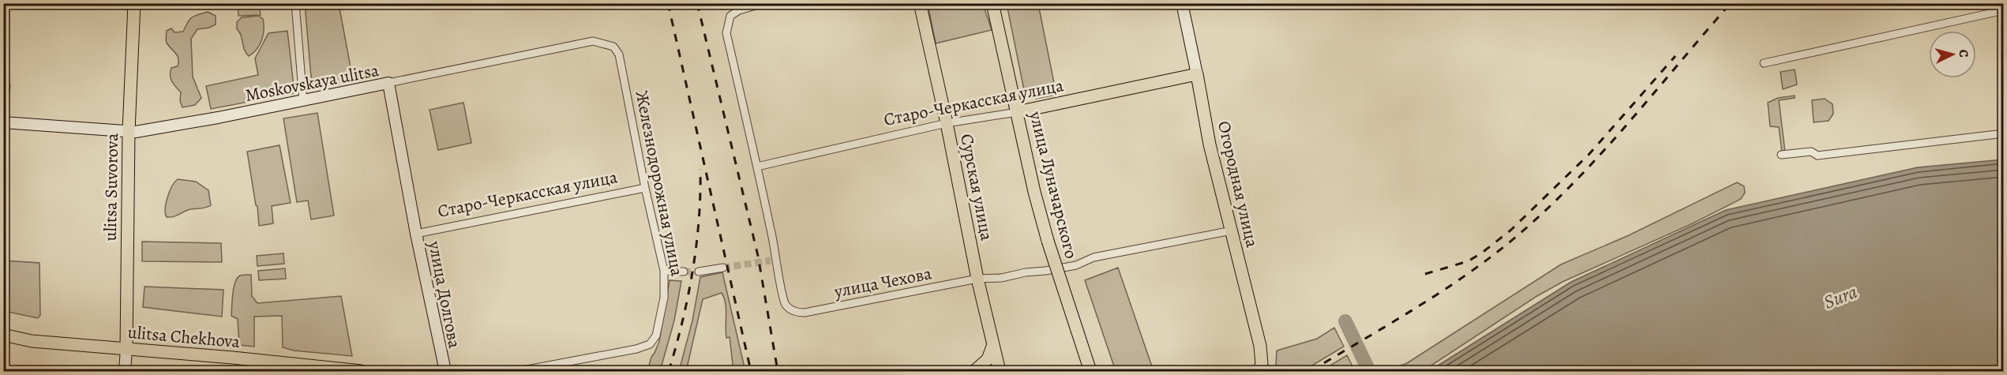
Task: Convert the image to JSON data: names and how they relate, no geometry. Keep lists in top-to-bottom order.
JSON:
{
  "streets": {
    "main road": [
      "Moskovskaya ulitsa",
      "Старо-Черкасская улица",
      "Огородная улица",
      "улица Луначарского",
      "ulitsa Suvorova",
      "Сурская улица",
      "улица Долгова",
      "ulitsa Chekhova"
    ],
    "street": ["Железнодорожная улица", "улица Чехова"]
  },
  "crossings": [
    ["Moskovskaya ulitsa", "Железнодорожная улица"],
    ["Moskovskaya ulitsa", "ulitsa Suvorova"],
    ["Moskovskaya ulitsa", "улица Долгова"],
    ["Старо-Черкасская улица", "Железнодорожная улица"],
    ["Старо-Черкасская улица", "Огородная улица"],
    ["Старо-Черкасская улица", "улица Луначарского"],
    ["Старо-Черкасская улица", "Сурская улица"],
    ["Старо-Черкасская улица", "улица Чехова"],
    ["Старо-Черкасская улица", "улица Долгова"],
    ["Огородная улица", "улица Чехова"],
    ["ulitsa Suvorova", "ulitsa Chekhova"],
    ["Сурская улица", "улица Чехова"]
  ],
  "water": ["Sura"],
  "north": "right"
}
